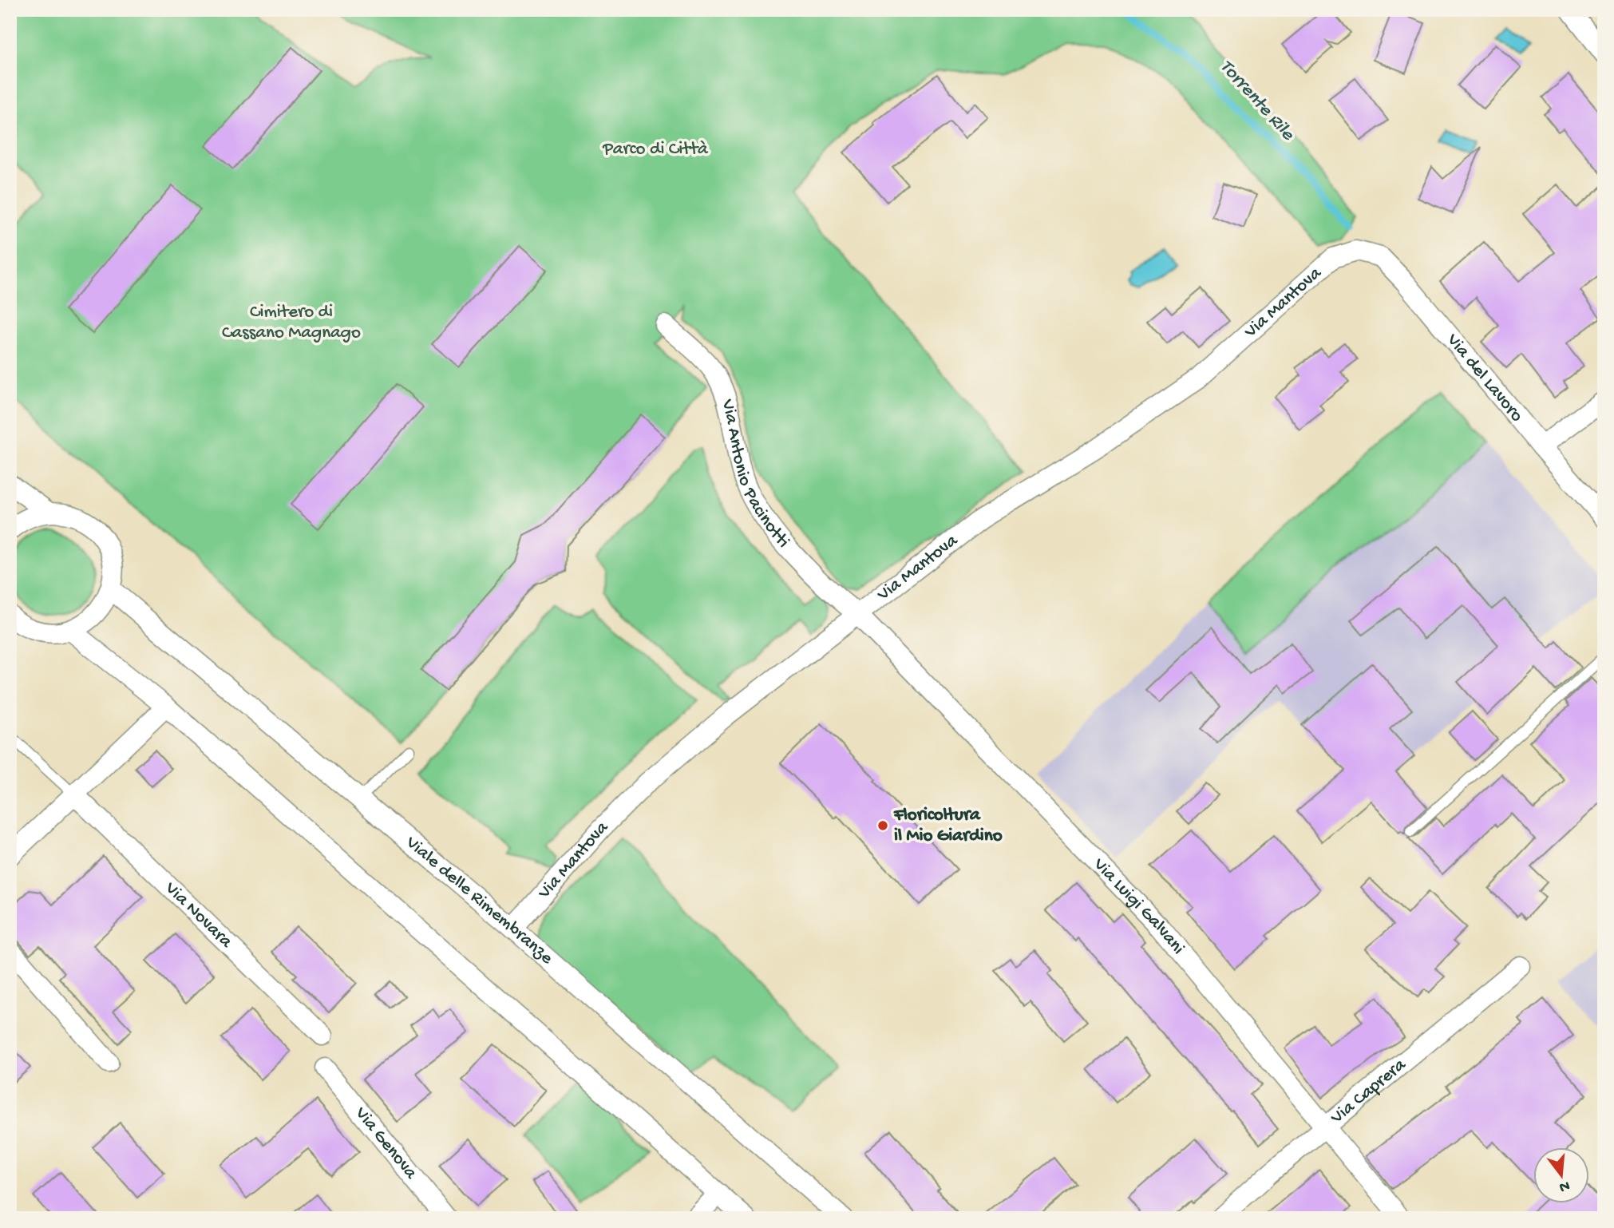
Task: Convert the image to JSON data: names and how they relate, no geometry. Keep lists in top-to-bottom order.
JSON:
{
  "streets": {
    "street": [
      "Via Mantova",
      "Via del Lavoro",
      "Via Antonio Pacinotti",
      "Viale delle Rimembranze",
      "Via Luigi Galvani",
      "Via Novara",
      "Via Caprera",
      "Via Genova"
    ]
  },
  "crossings": [
    ["Via Mantova", "Via del Lavoro"],
    ["Via Mantova", "Via Antonio Pacinotti"],
    ["Via Mantova", "Viale delle Rimembranze"],
    ["Via Mantova", "Via Luigi Galvani"],
    ["Via Antonio Pacinotti", "Via Luigi Galvani"],
    ["Via Luigi Galvani", "Via Caprera"]
  ],
  "water": ["Torrente Rile"],
  "parks": ["Parco di Città", "Cimitero di Cassano Magnago"],
  "places": ["Floricoltura il Mio Giardino"],
  "north": "bottom"
}
